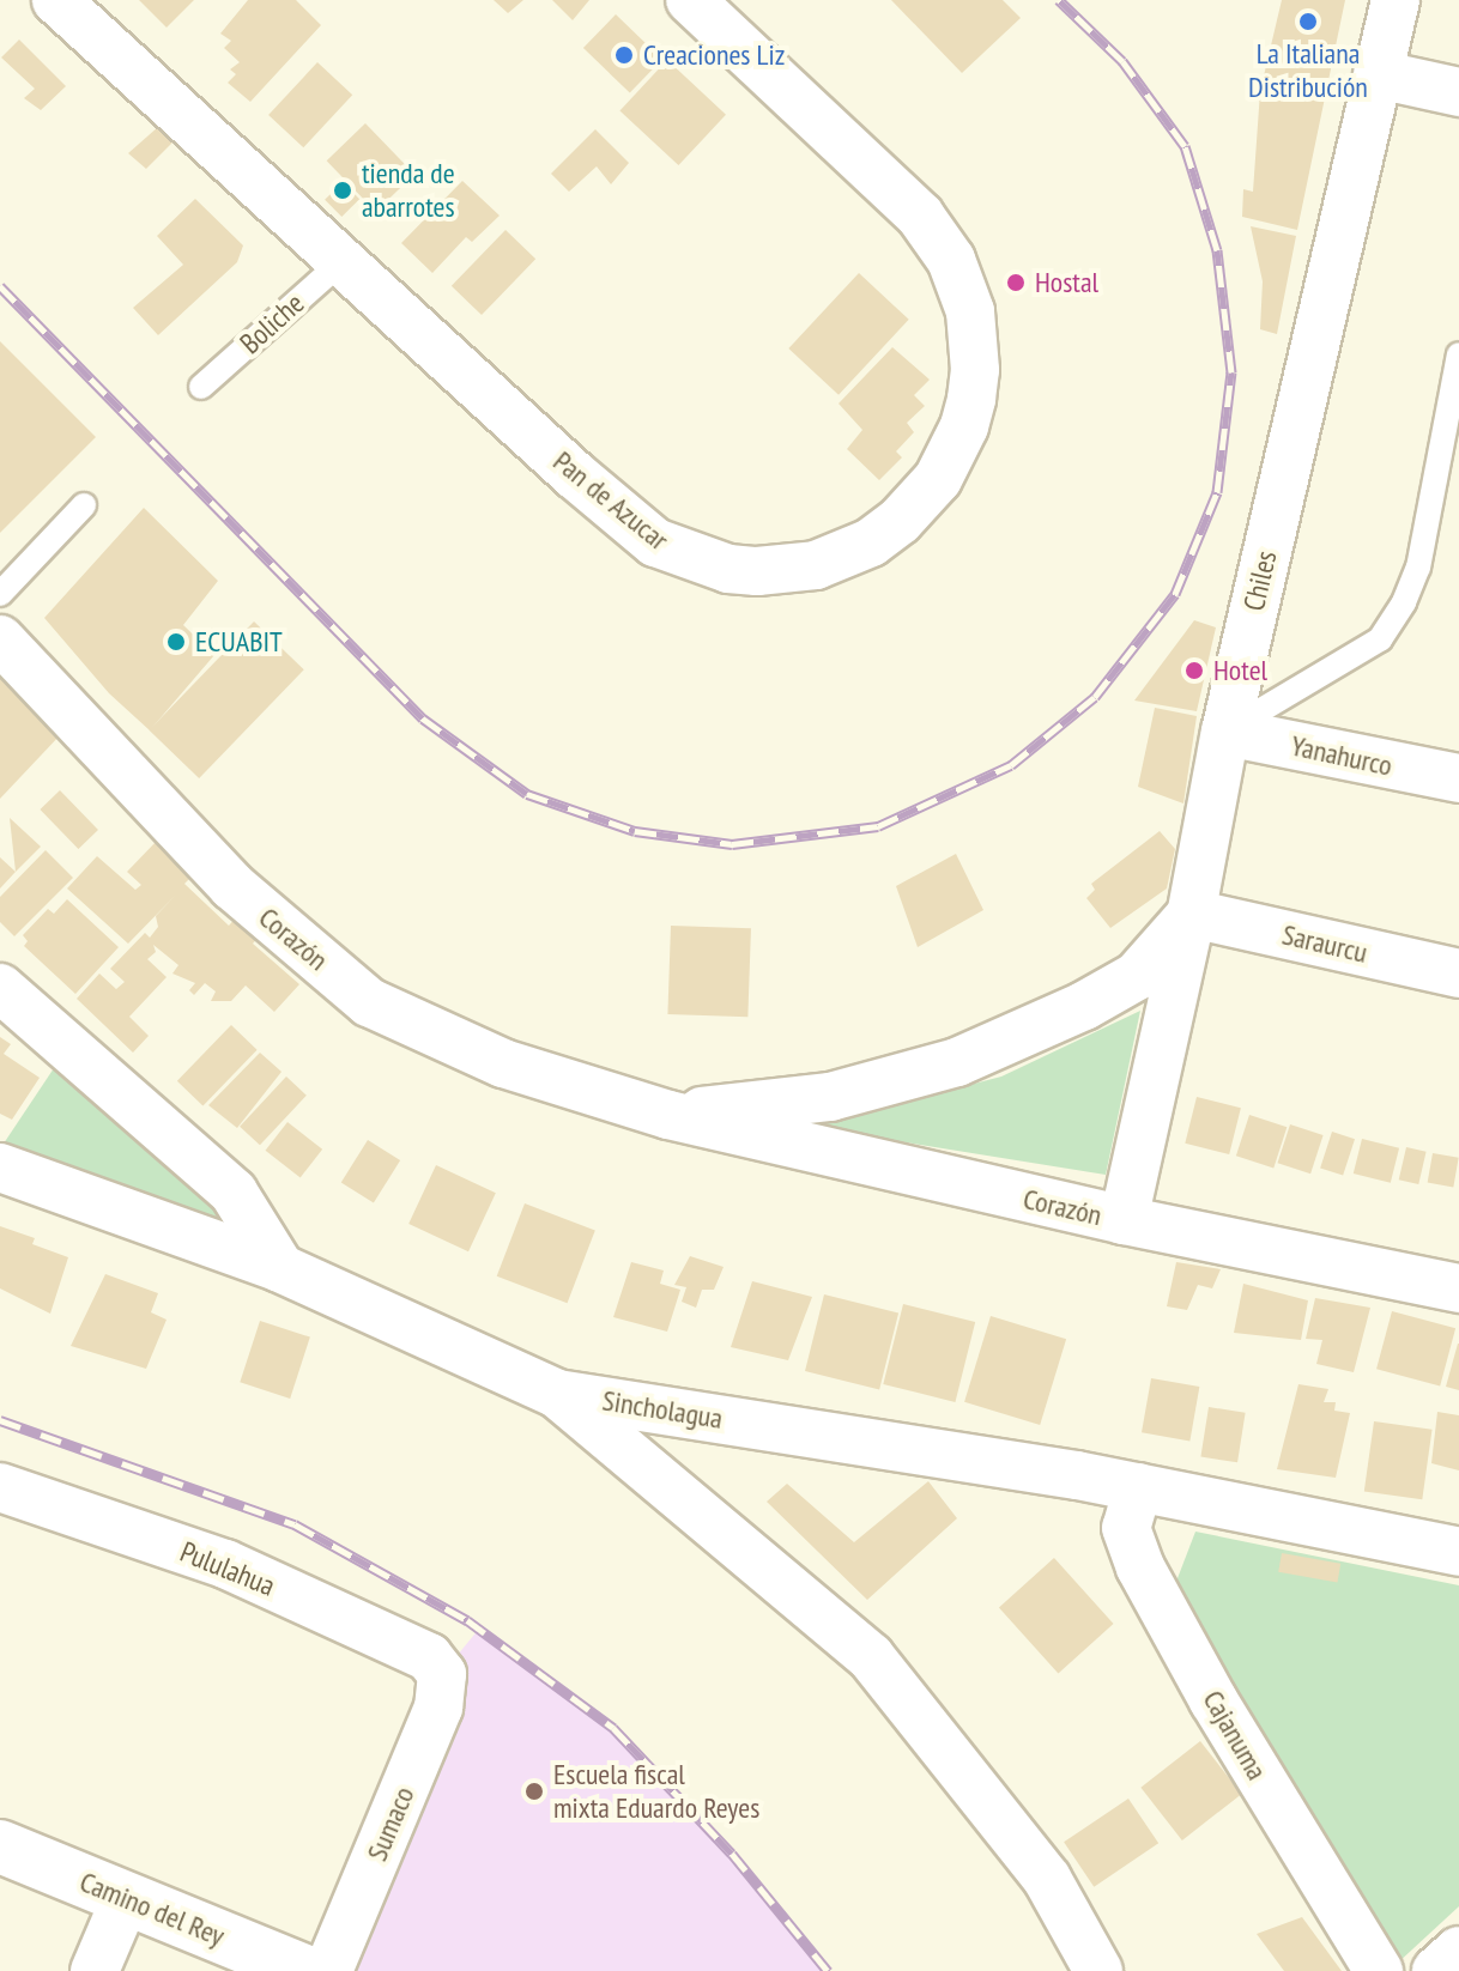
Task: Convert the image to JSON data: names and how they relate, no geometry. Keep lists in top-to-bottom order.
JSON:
{
  "streets": {
    "street": [
      "Pan de Azucar",
      "Chiles",
      "Yanahurco",
      "Corazón",
      "Saraurcu",
      "Sincholagua",
      "Pululahua",
      "Cajanuma",
      "Sumaco",
      "Camino del Rey"
    ],
    "lane": ["Boliche"]
  },
  "crossings": [
    ["Boliche", "Pan de Azucar"],
    ["Chiles", "Yanahurco"],
    ["Chiles", "Corazón"],
    ["Chiles", "Saraurcu"],
    ["Corazón", "Saraurcu"],
    ["Sincholagua", "Cajanuma"],
    ["Pululahua", "Sumaco"]
  ],
  "places": [
    "La Italiana Distribución",
    "Creaciones Liz",
    "tienda de abarrotes",
    "Hostal",
    "ECUABIT",
    "Hotel",
    "Escuela fiscal mixta Eduardo Reyes"
  ]
}
